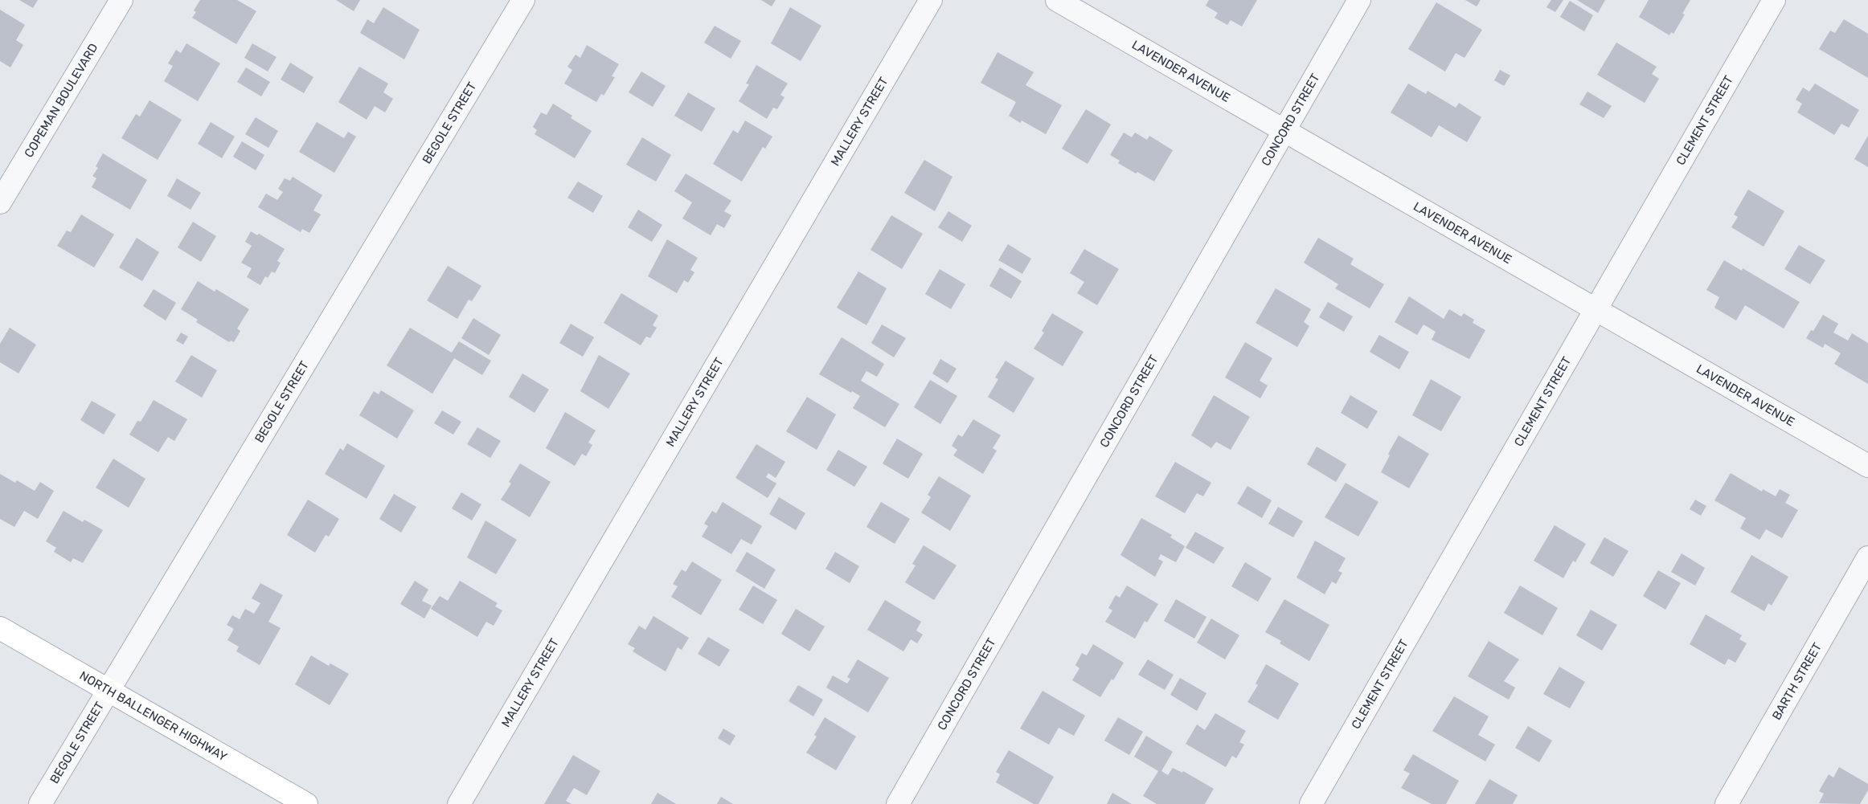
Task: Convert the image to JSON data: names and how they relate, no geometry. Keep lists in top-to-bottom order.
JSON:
{
  "streets": {
    "main road": ["NORTH BALLENGER HIGHWAY"],
    "street": [
      "LAVENDER AVENUE",
      "COPEMAN BOULEVARD",
      "CONCORD STREET",
      "CLEMENT STREET",
      "MALLERY STREET",
      "BEGOLE STREET",
      "BARTH STREET"
    ]
  },
  "crossings": [
    ["LAVENDER AVENUE", "CONCORD STREET"],
    ["LAVENDER AVENUE", "CLEMENT STREET"],
    ["BEGOLE STREET", "NORTH BALLENGER HIGHWAY"]
  ]
}
